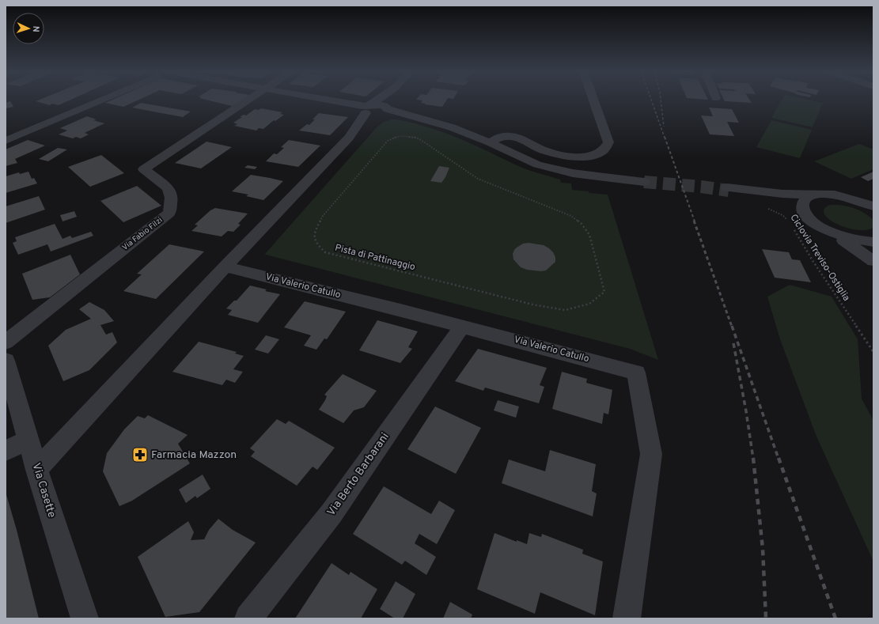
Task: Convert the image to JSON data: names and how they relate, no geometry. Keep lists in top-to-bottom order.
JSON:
{
  "streets": {
    "street": [
      "Via Fabio Filzi",
      "Via Valerio Catullo",
      "Via Berto Barbarani",
      "Via Casette"
    ],
    "path": ["Pista di Pattinaggio", "Ciclovia Treviso-Ostiglia"]
  },
  "crossings": [
    ["Via Valerio Catullo", "Via Berto Barbarani"]
  ],
  "places": {
    "pharmacy": ["Farmacia Mazzon"]
  },
  "north": "right"
}
